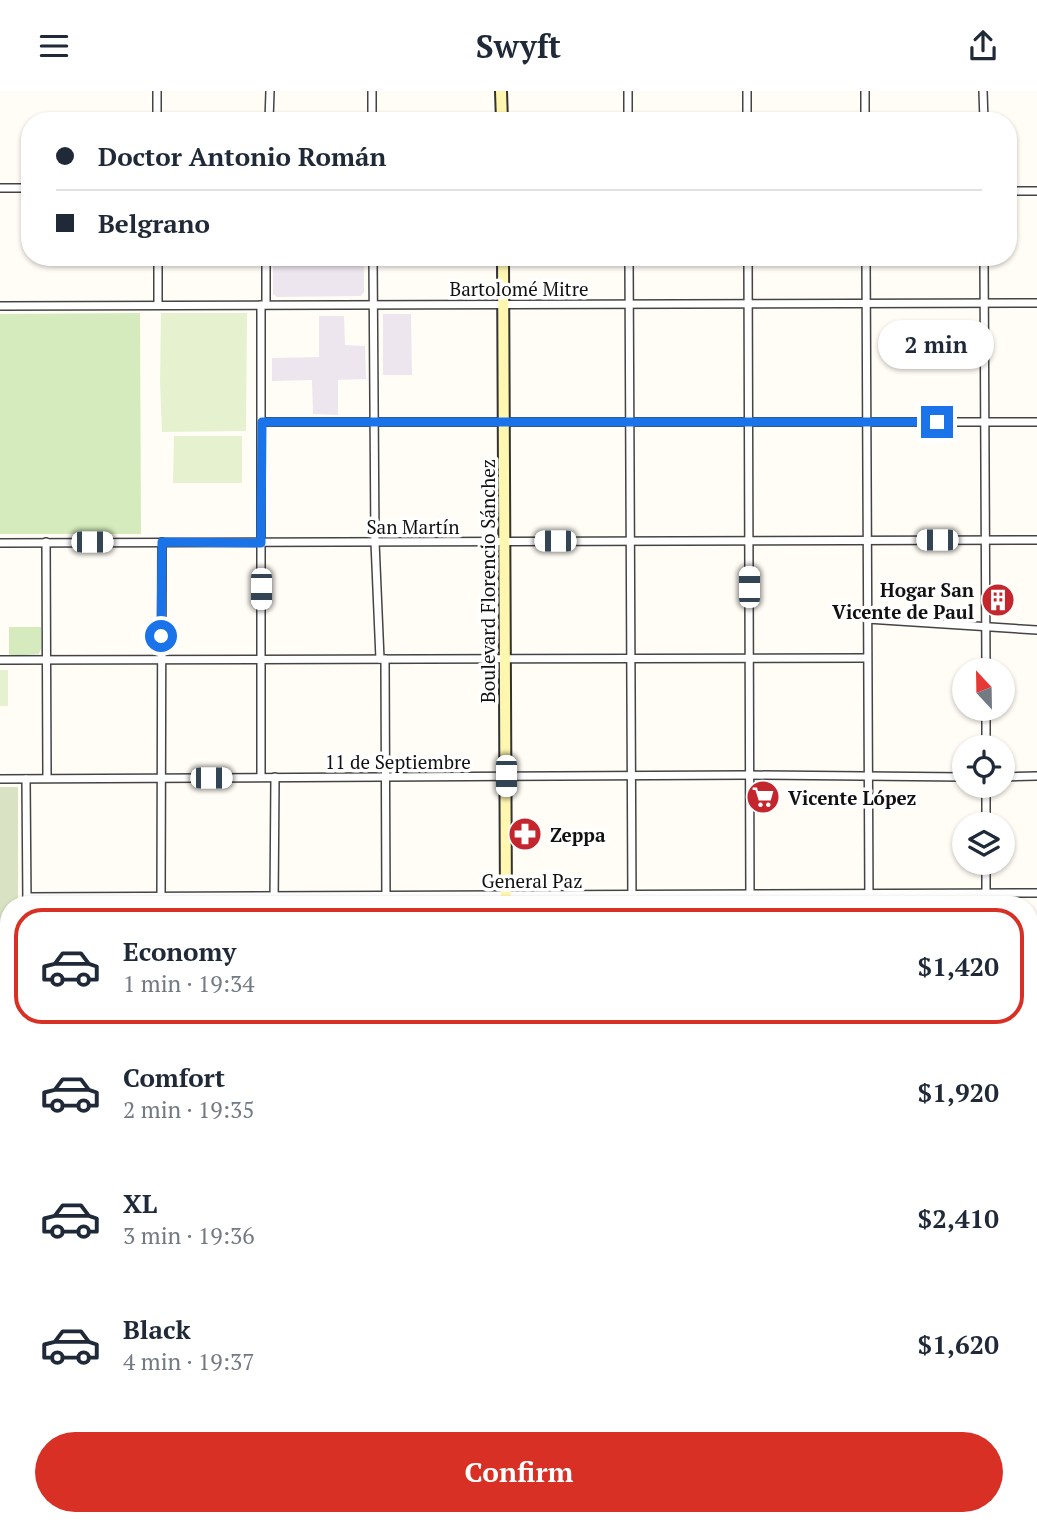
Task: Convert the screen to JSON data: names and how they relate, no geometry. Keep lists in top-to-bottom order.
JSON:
{
  "streets": {
    "main road": ["Boulevard Florencio Sánchez"],
    "street": [
      "Bartolomé Mitre",
      "San Martín",
      "11 de Septiembre",
      "General Paz"
    ]
  },
  "crossings": [
    ["Bartolomé Mitre", "Boulevard Florencio Sánchez"],
    ["San Martín", "Boulevard Florencio Sánchez"],
    ["Boulevard Florencio Sánchez", "11 de Septiembre"]
  ],
  "places": {
    "building": ["Hogar San Vicente de Paul"],
    "supermarket": ["Vicente López"],
    "pharmacy": ["Zeppa"]
  },
  "north": "top",
  "page": {
    "header": "Swyft",
    "banner": ["Doctor Antonio Román", "Belgrano"],
    "bubble": "2 min",
    "list": [
      {
        "name": "Economy",
        "note": "1 min · 19:34",
        "value": "$1,420"
      },
      {
        "name": "Comfort",
        "note": "2 min · 19:35",
        "value": "$1,920"
      },
      {
        "name": "XL",
        "note": "3 min · 19:36",
        "value": "$2,410"
      },
      {
        "name": "Black",
        "note": "4 min · 19:37",
        "value": "$1,620"
      }
    ],
    "buttons": "Confirm"
  }
}
